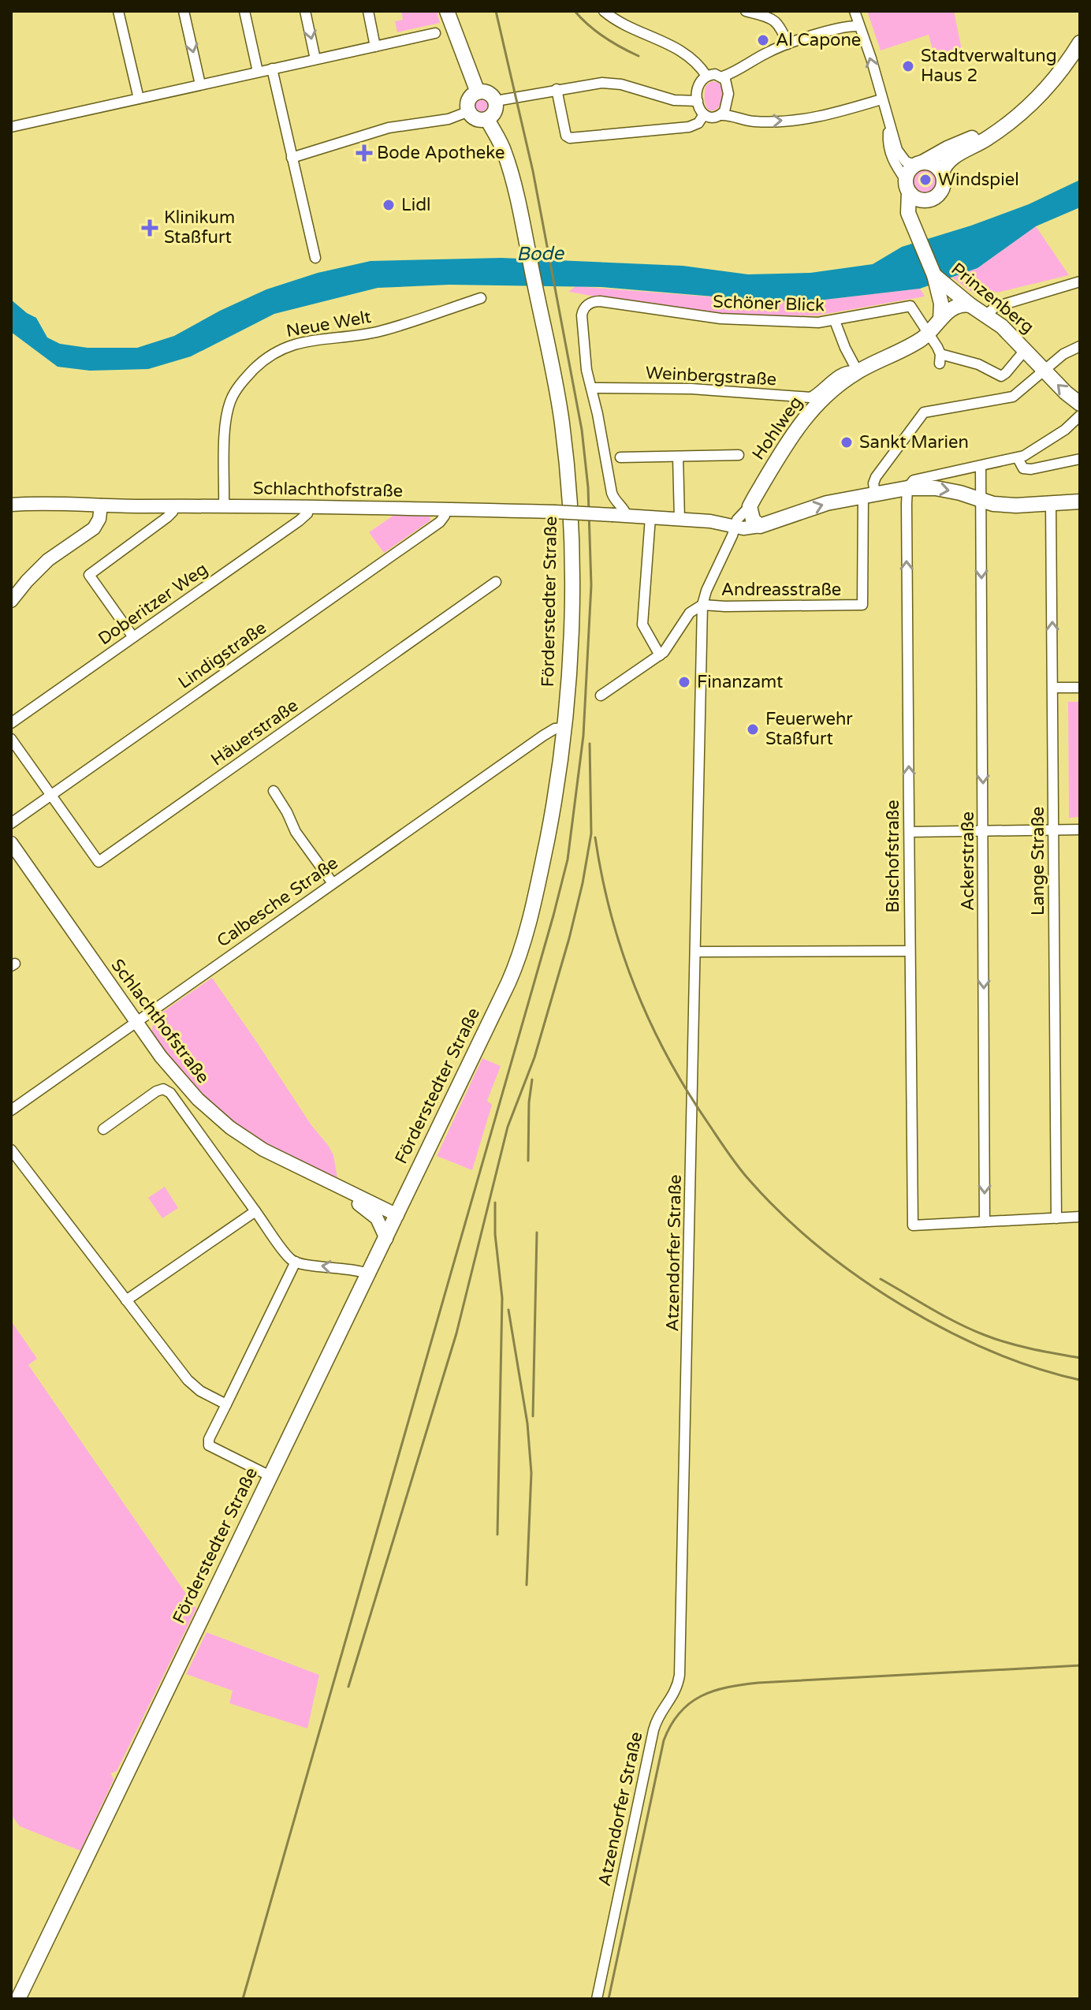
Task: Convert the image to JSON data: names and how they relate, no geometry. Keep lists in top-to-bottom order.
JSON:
{
  "streets": {
    "main road": ["Prinzenberg", "Hohlweg", "Förderstedter Straße"],
    "street": [
      "Schöner Blick",
      "Neue Welt",
      "Weinbergstraße",
      "Schlachthofstraße",
      "Andreasstraße",
      "Doberitzer Weg",
      "Lindigstraße",
      "Häuerstraße",
      "Bischofstraße",
      "Ackerstraße",
      "Lange Straße",
      "Calbesche Straße",
      "Atzendorfer Straße"
    ]
  },
  "crossings": [
    ["Prinzenberg", "Hohlweg"],
    ["Schöner Blick", "Weinbergstraße"],
    ["Schöner Blick", "Hohlweg"],
    ["Neue Welt", "Schlachthofstraße"],
    ["Weinbergstraße", "Hohlweg"],
    ["Hohlweg", "Atzendorfer Straße"],
    ["Schlachthofstraße", "Förderstedter Straße"],
    ["Schlachthofstraße", "Doberitzer Weg"],
    ["Schlachthofstraße", "Lindigstraße"],
    ["Schlachthofstraße", "Calbesche Straße"],
    ["Andreasstraße", "Atzendorfer Straße"],
    ["Förderstedter Straße", "Calbesche Straße"],
    ["Lindigstraße", "Häuerstraße"],
    ["Bischofstraße", "Ackerstraße"]
  ],
  "one_way": ["Bischofstraße", "Ackerstraße"],
  "water": ["Bode"],
  "places": {
    "other": [
      "Al Capone",
      "Stadtverwaltung Haus 2",
      "Windspiel",
      "Lidl",
      "Sankt Marien",
      "Finanzamt",
      "Feuerwehr Staßfurt"
    ],
    "health": ["Bode Apotheke", "Klinikum Staßfurt"]
  }
}
